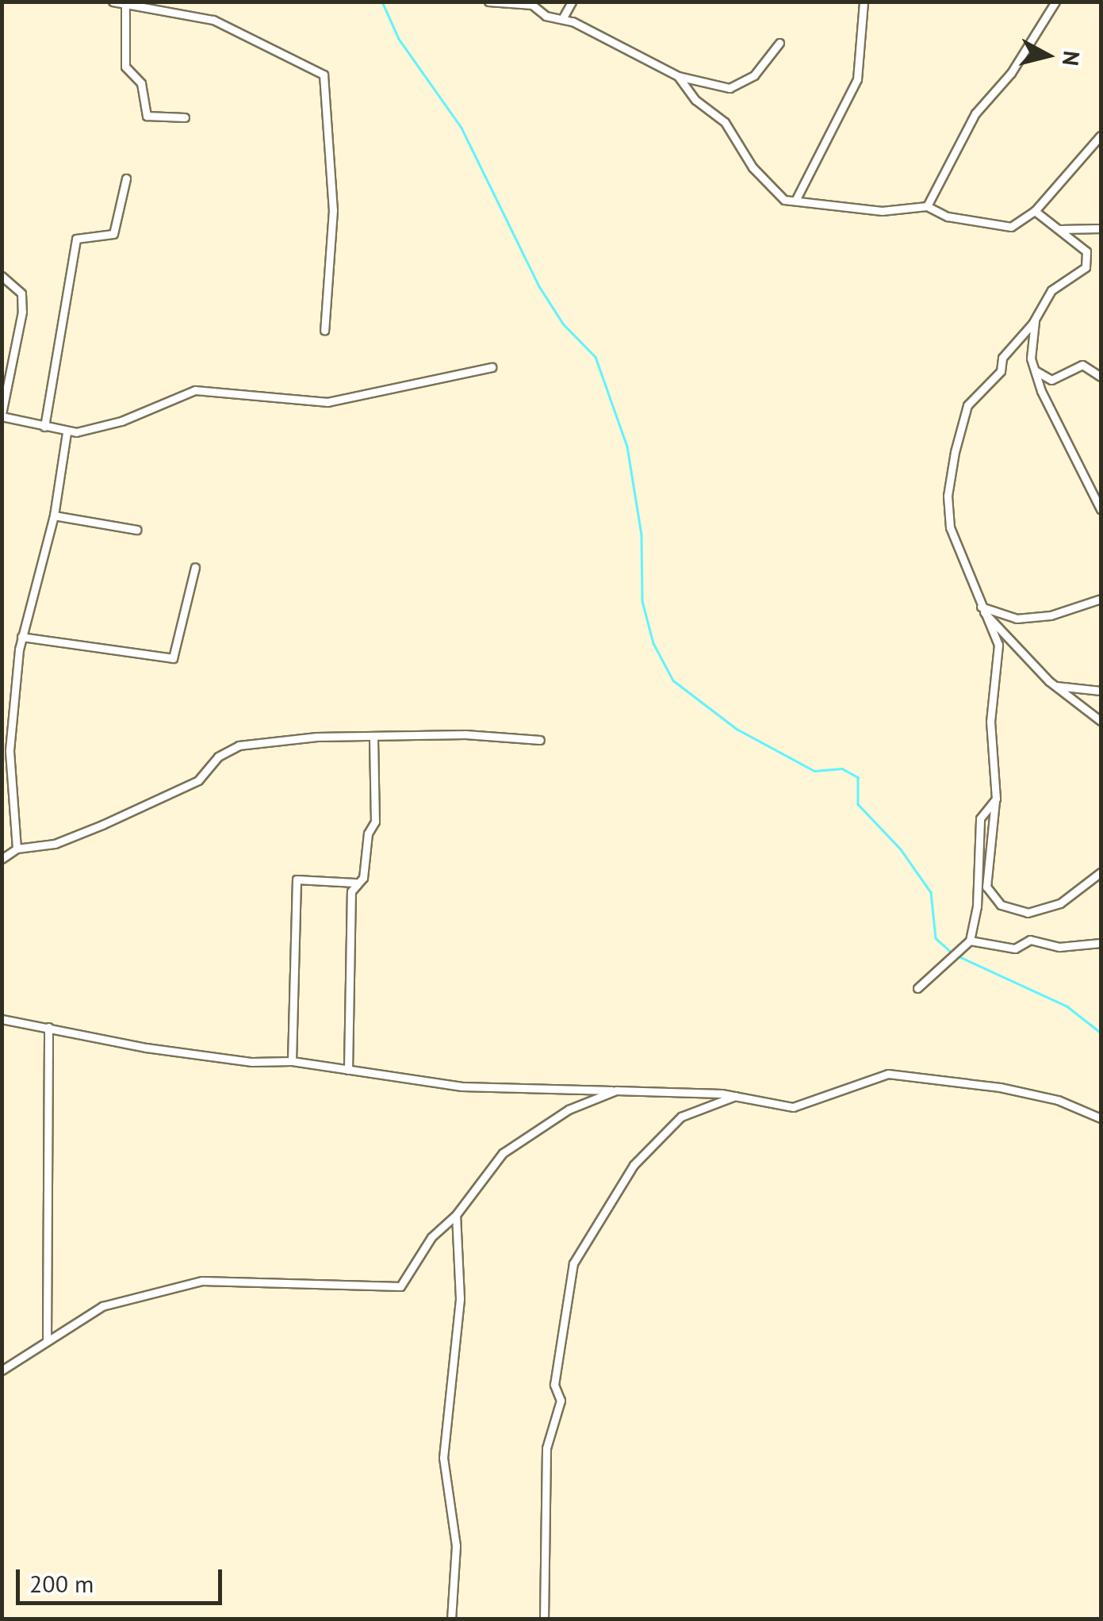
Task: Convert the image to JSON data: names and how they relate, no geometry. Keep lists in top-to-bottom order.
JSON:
{
  "scale_bar": "200 m",
  "north": "right"
}
